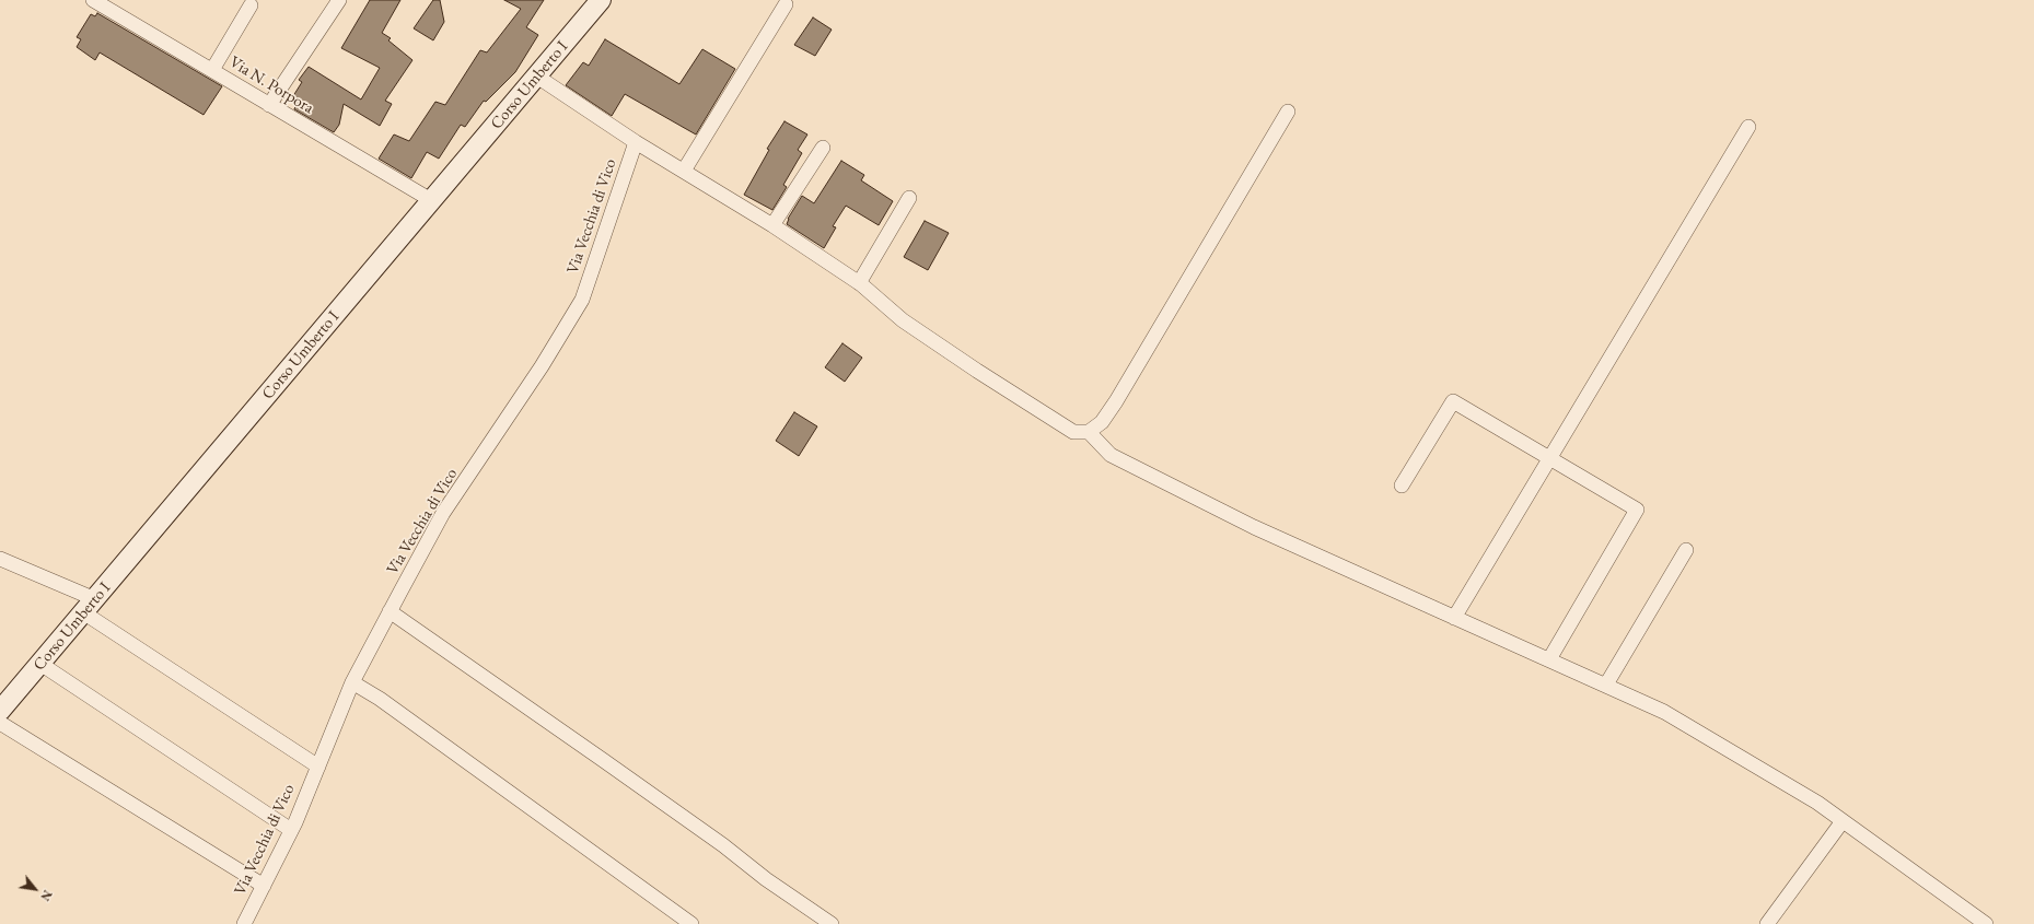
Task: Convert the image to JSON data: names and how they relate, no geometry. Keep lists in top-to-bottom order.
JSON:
{
  "streets": {
    "main road": ["Corso Umberto I"],
    "street": ["Via N. Porpora", "Via Vecchia di Vico"]
  },
  "crossings": [
    ["Via N. Porpora", "Corso Umberto I"]
  ],
  "north": "bottom right"
}
